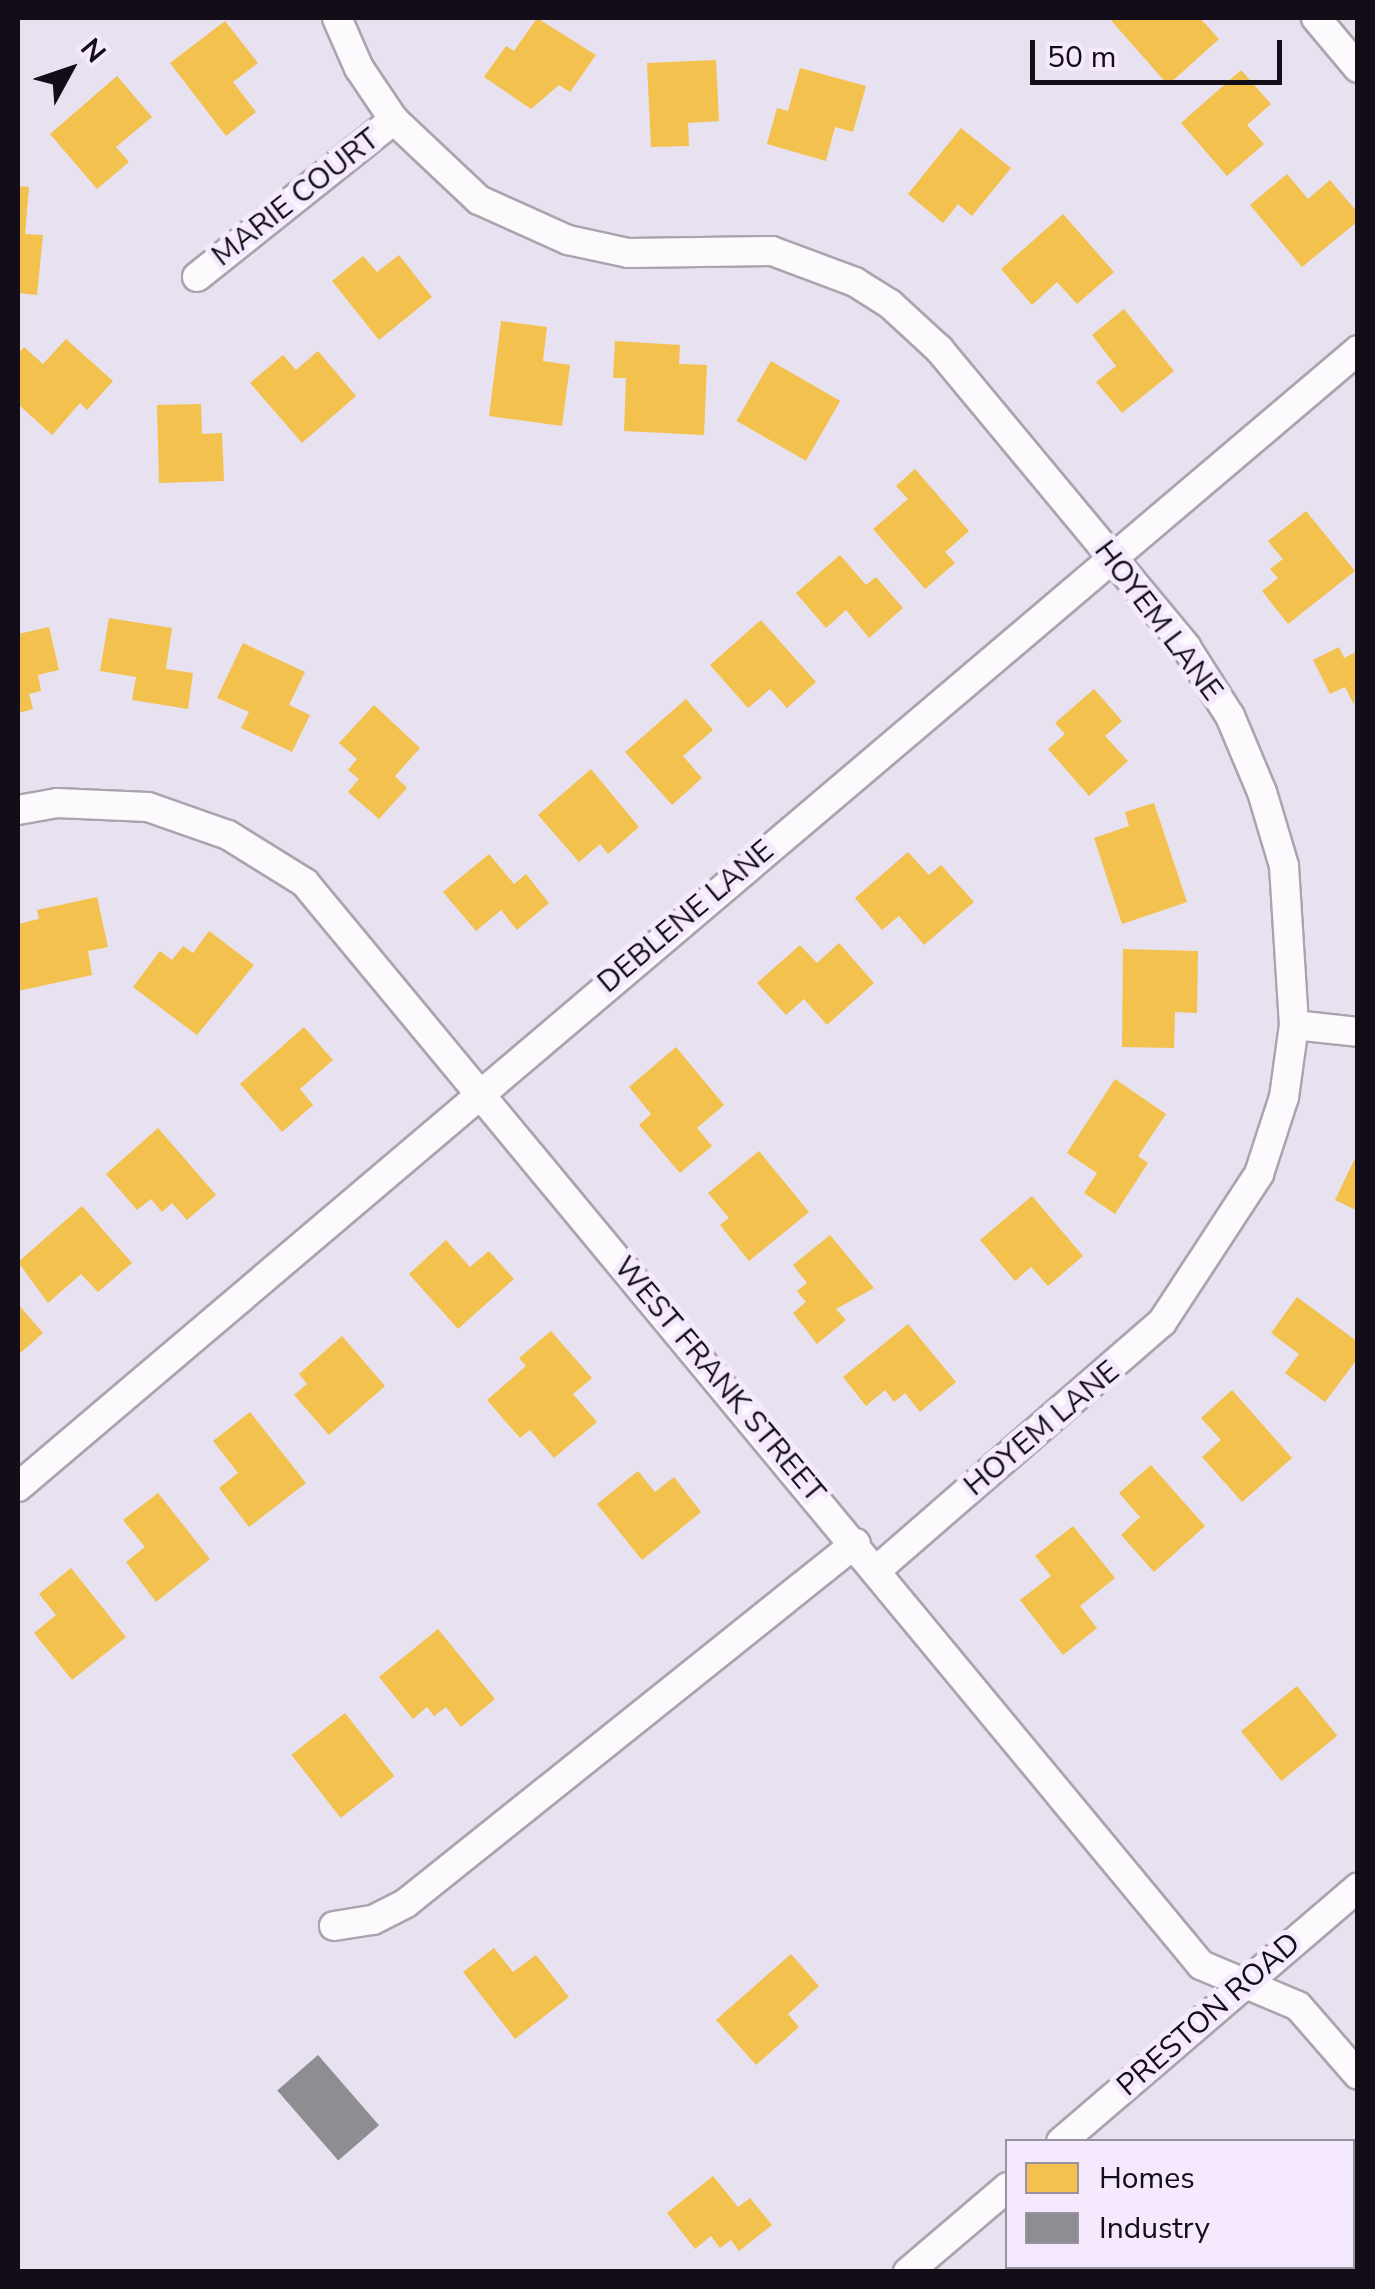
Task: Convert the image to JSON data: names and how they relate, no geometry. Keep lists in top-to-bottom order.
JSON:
{
  "streets": {
    "street": [
      "MARIE COURT",
      "HOYEM LANE",
      "DEBLENE LANE",
      "WEST FRANK STREET",
      "PRESTON ROAD"
    ]
  },
  "crossings": [
    ["MARIE COURT", "HOYEM LANE"],
    ["HOYEM LANE", "DEBLENE LANE"],
    ["HOYEM LANE", "WEST FRANK STREET"],
    ["DEBLENE LANE", "WEST FRANK STREET"],
    ["WEST FRANK STREET", "PRESTON ROAD"]
  ],
  "legend": ["Homes", "Industry"],
  "scale_bar": "50 m",
  "north": "top right"
}
